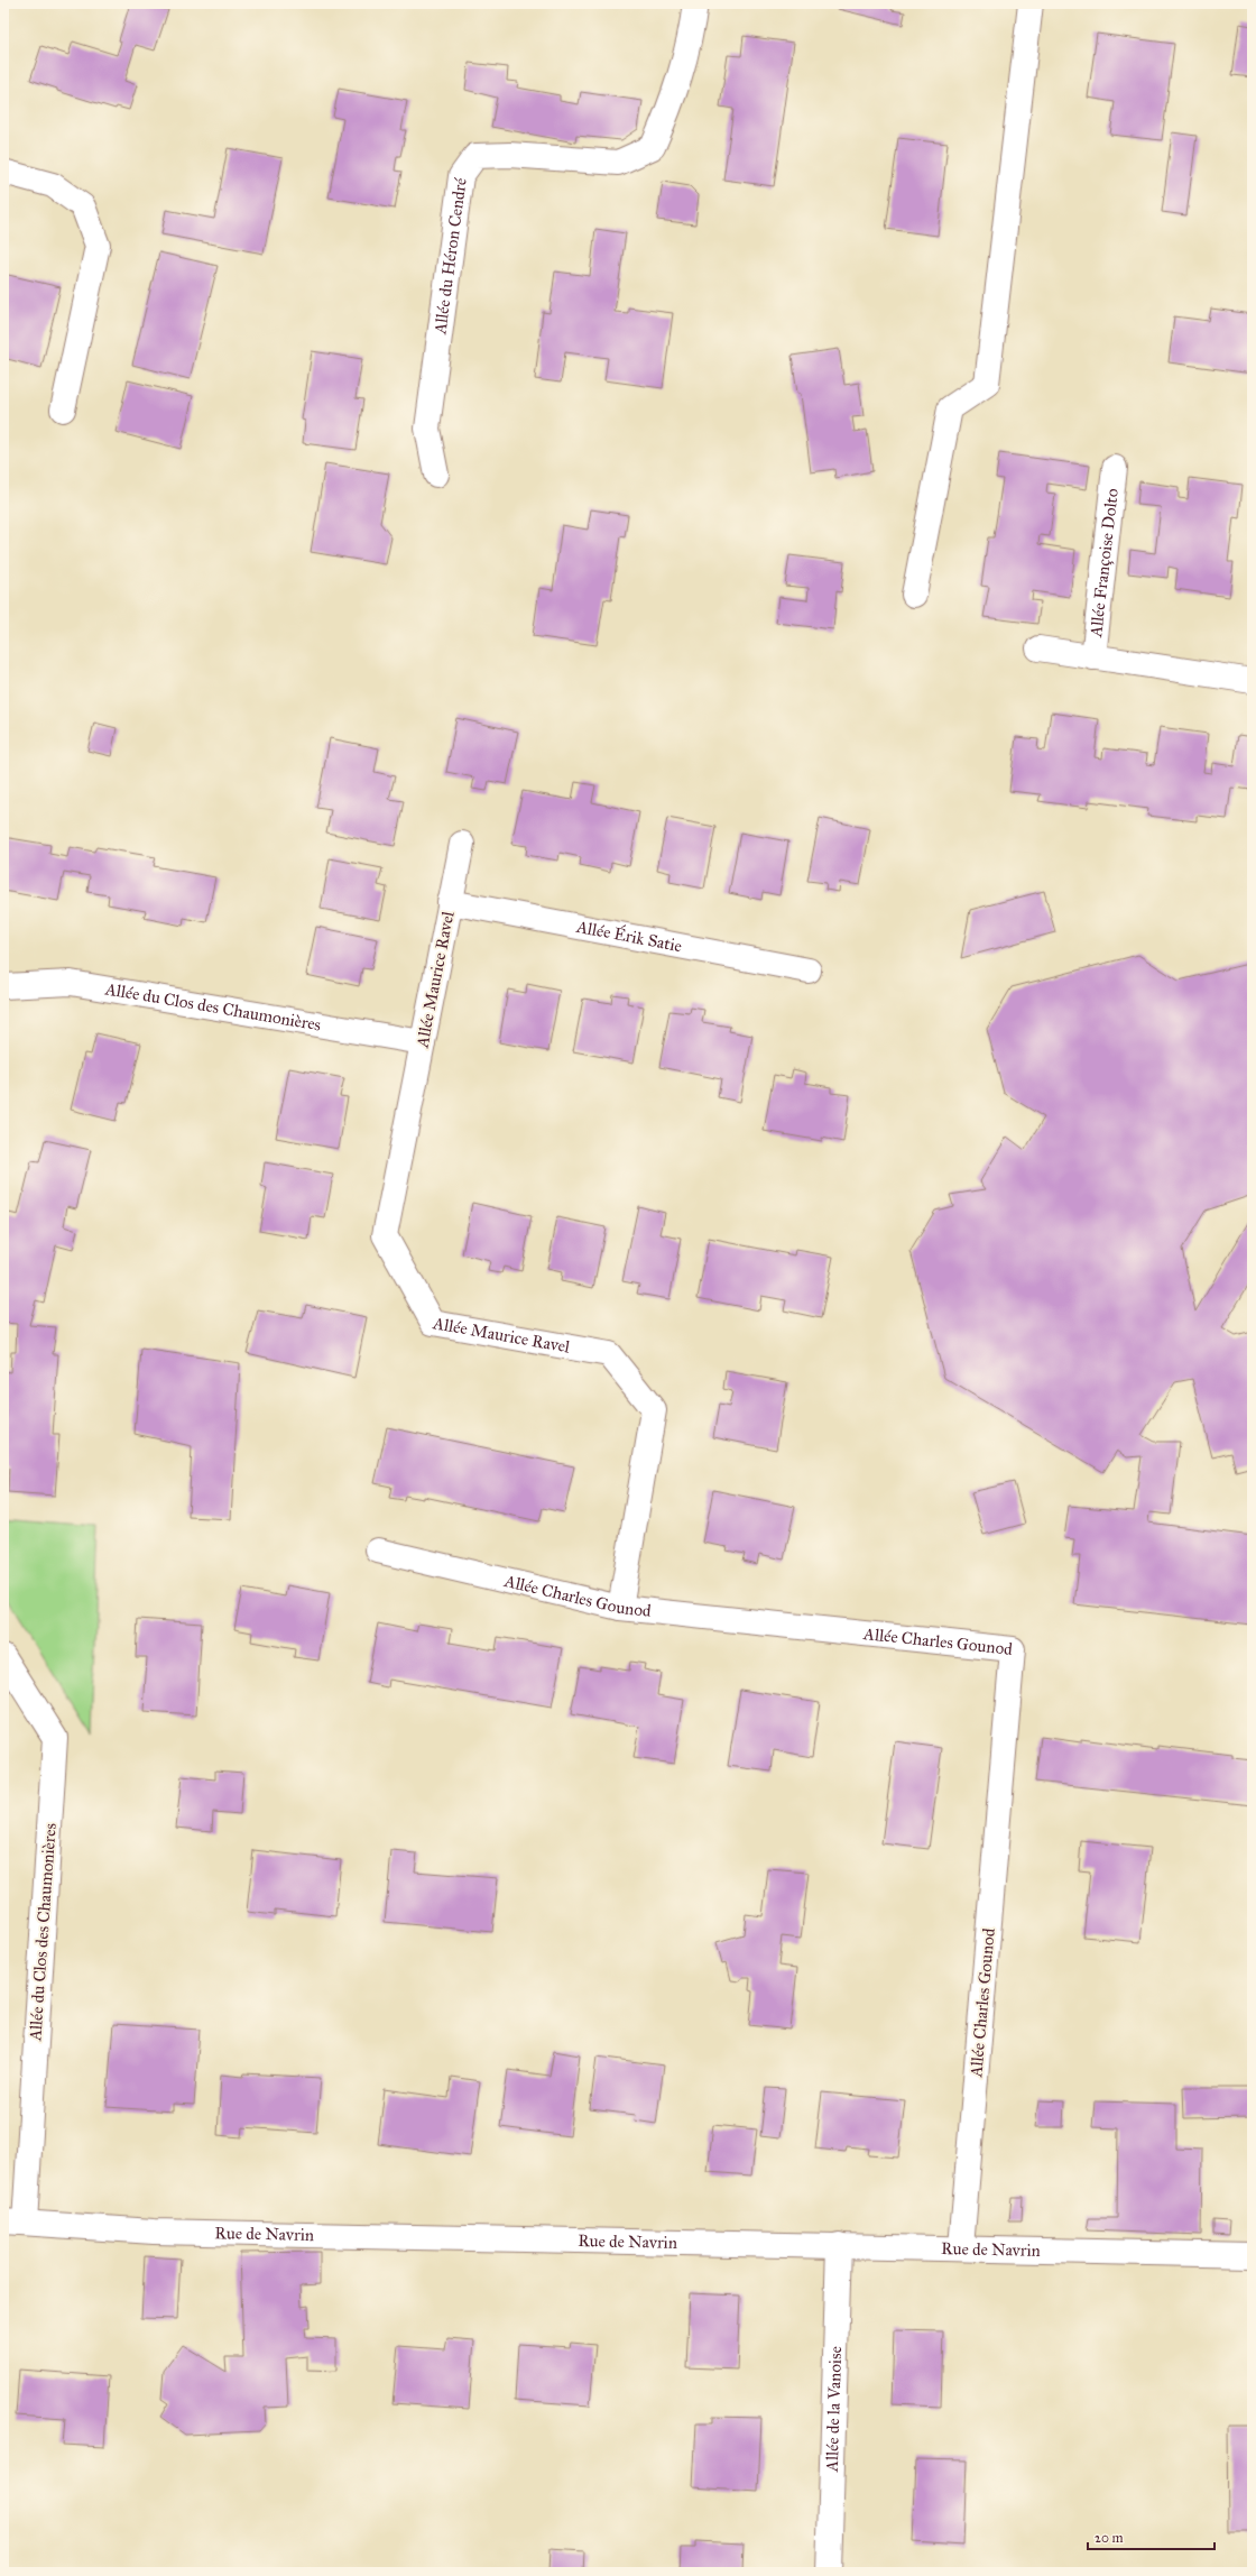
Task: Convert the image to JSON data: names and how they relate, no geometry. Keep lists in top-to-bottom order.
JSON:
{
  "streets": {
    "street": [
      "Allée du Héron Cendré",
      "Allée Françoise Dolto",
      "Allée Érik Satie",
      "Allée Maurice Ravel",
      "Allée du Clos des Chaumonières",
      "Allée Charles Gounod",
      "Rue de Navrin",
      "Allée de la Vanoise"
    ]
  },
  "crossings": [
    ["Allée Érik Satie", "Allée Maurice Ravel"],
    ["Allée Maurice Ravel", "Allée du Clos des Chaumonières"],
    ["Allée Maurice Ravel", "Allée Charles Gounod"],
    ["Allée du Clos des Chaumonières", "Rue de Navrin"],
    ["Allée Charles Gounod", "Rue de Navrin"],
    ["Rue de Navrin", "Allée de la Vanoise"]
  ],
  "scale_bar": "20 m"
}
